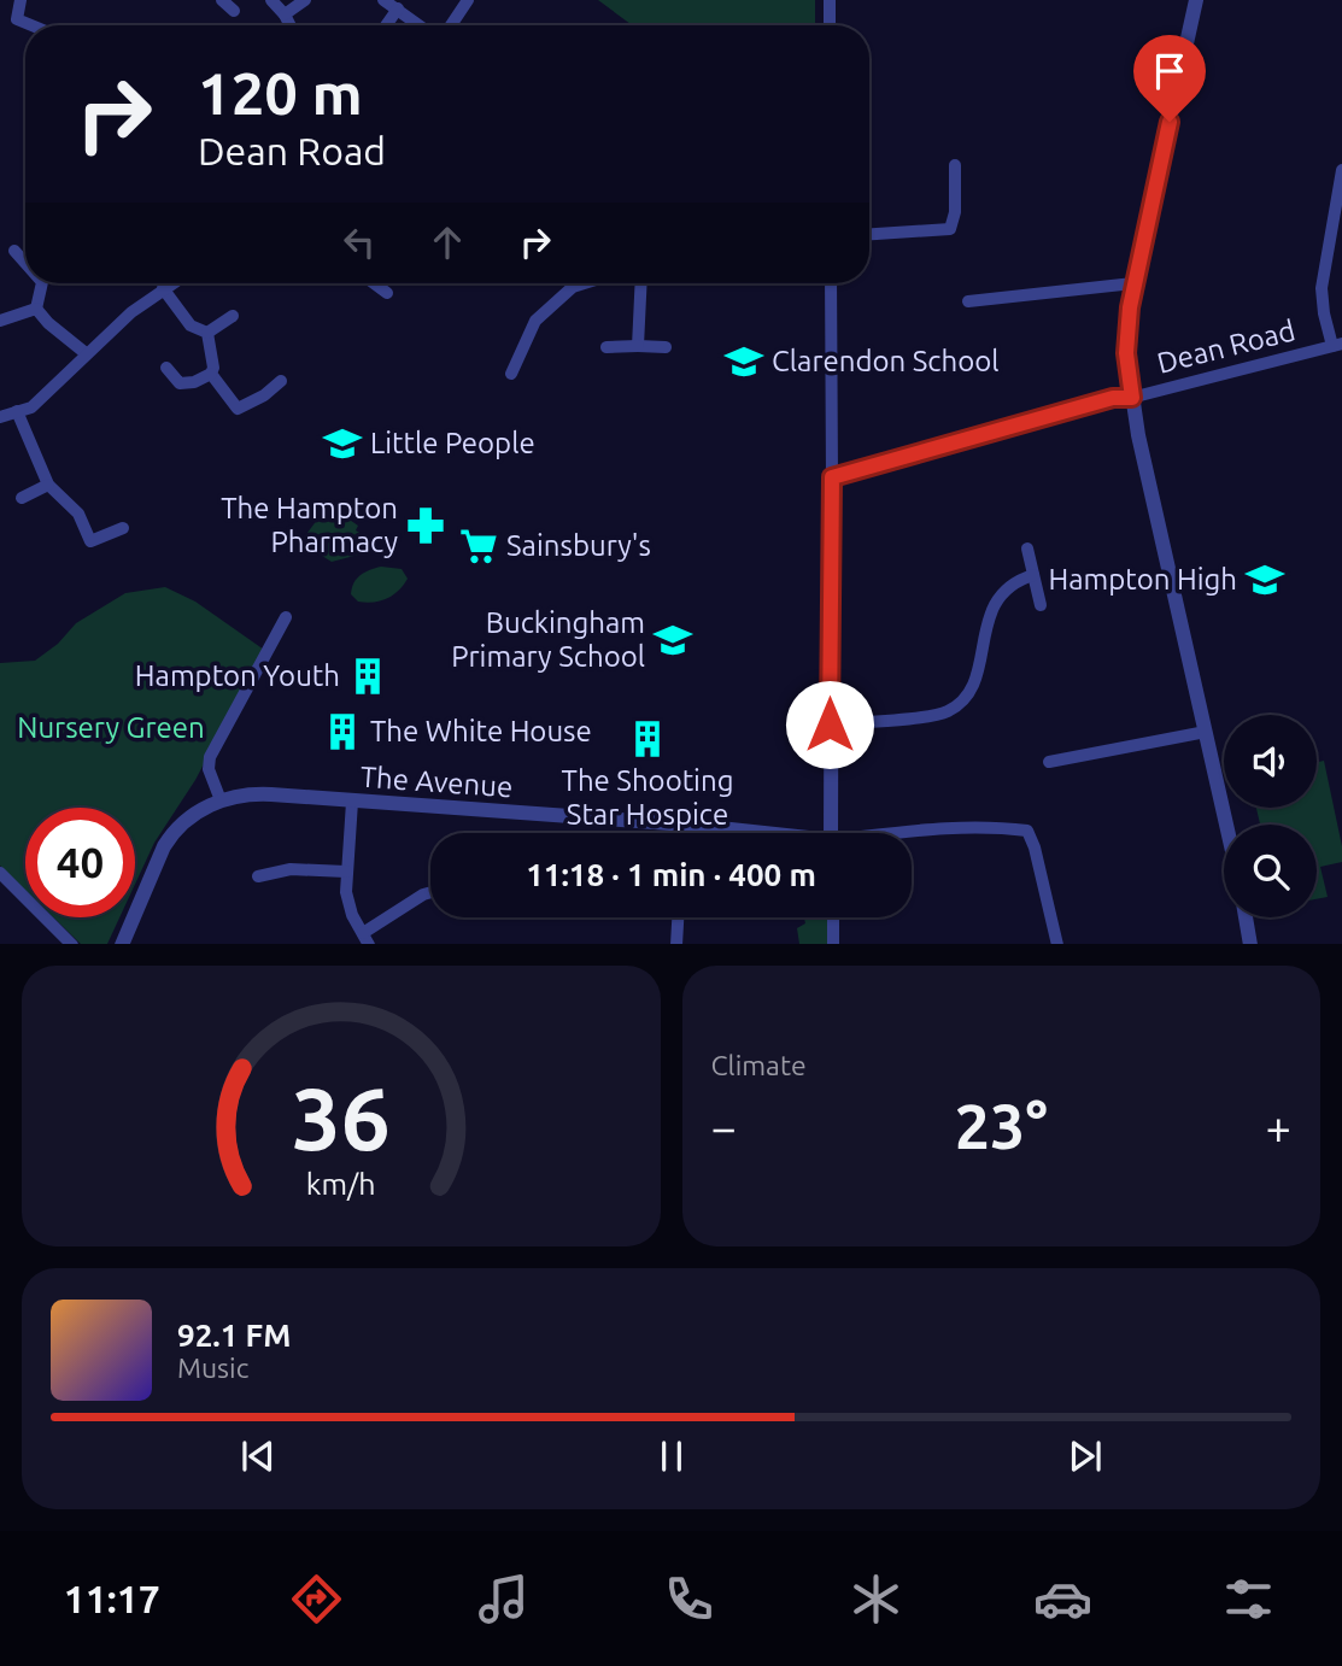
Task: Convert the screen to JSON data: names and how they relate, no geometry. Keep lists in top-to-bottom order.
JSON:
{
  "streets": {
    "street": ["Dean Road", "The Avenue"]
  },
  "parks": ["Nursery Green"],
  "places": {
    "school or university": [
      "Clarendon School",
      "Little People",
      "Hampton High",
      "Buckingham Primary School"
    ],
    "pharmacy": ["The Hampton Pharmacy"],
    "supermarket": ["Sainsbury's"],
    "building": ["Hampton Youth", "The White House", "The Shooting Star Hospice"]
  },
  "page": {
    "turn": ["120 m", "Dean Road"],
    "limit": "40",
    "trip": "11:18 · 1 min · 400 m",
    "tile": "Climate",
    "heat": ["−", "23°", "+"],
    "song": ["92.1 FM", "Music"],
    "tabs": "11:17",
    "gauge": ["36", "km/h"]
  }
}
